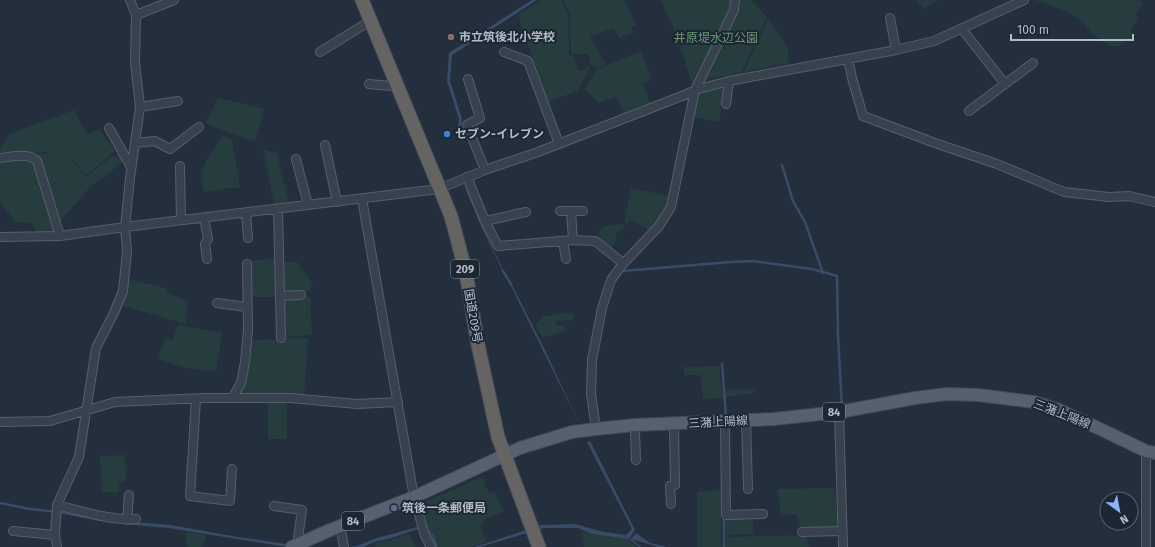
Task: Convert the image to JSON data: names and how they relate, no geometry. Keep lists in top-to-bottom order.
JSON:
{
  "streets": {
    "highway": ["209", "国道209号"],
    "main road": ["84", "三潴上陽線"]
  },
  "crossings": [
    ["国道209号", "三潴上陽線"]
  ],
  "parks": ["井原堤水辺公園"],
  "places": ["市立筑後北小学校", "セブン-イレブン", "筑後一条郵便局"],
  "scale_bar": "100 m",
  "north": "bottom right"
}
